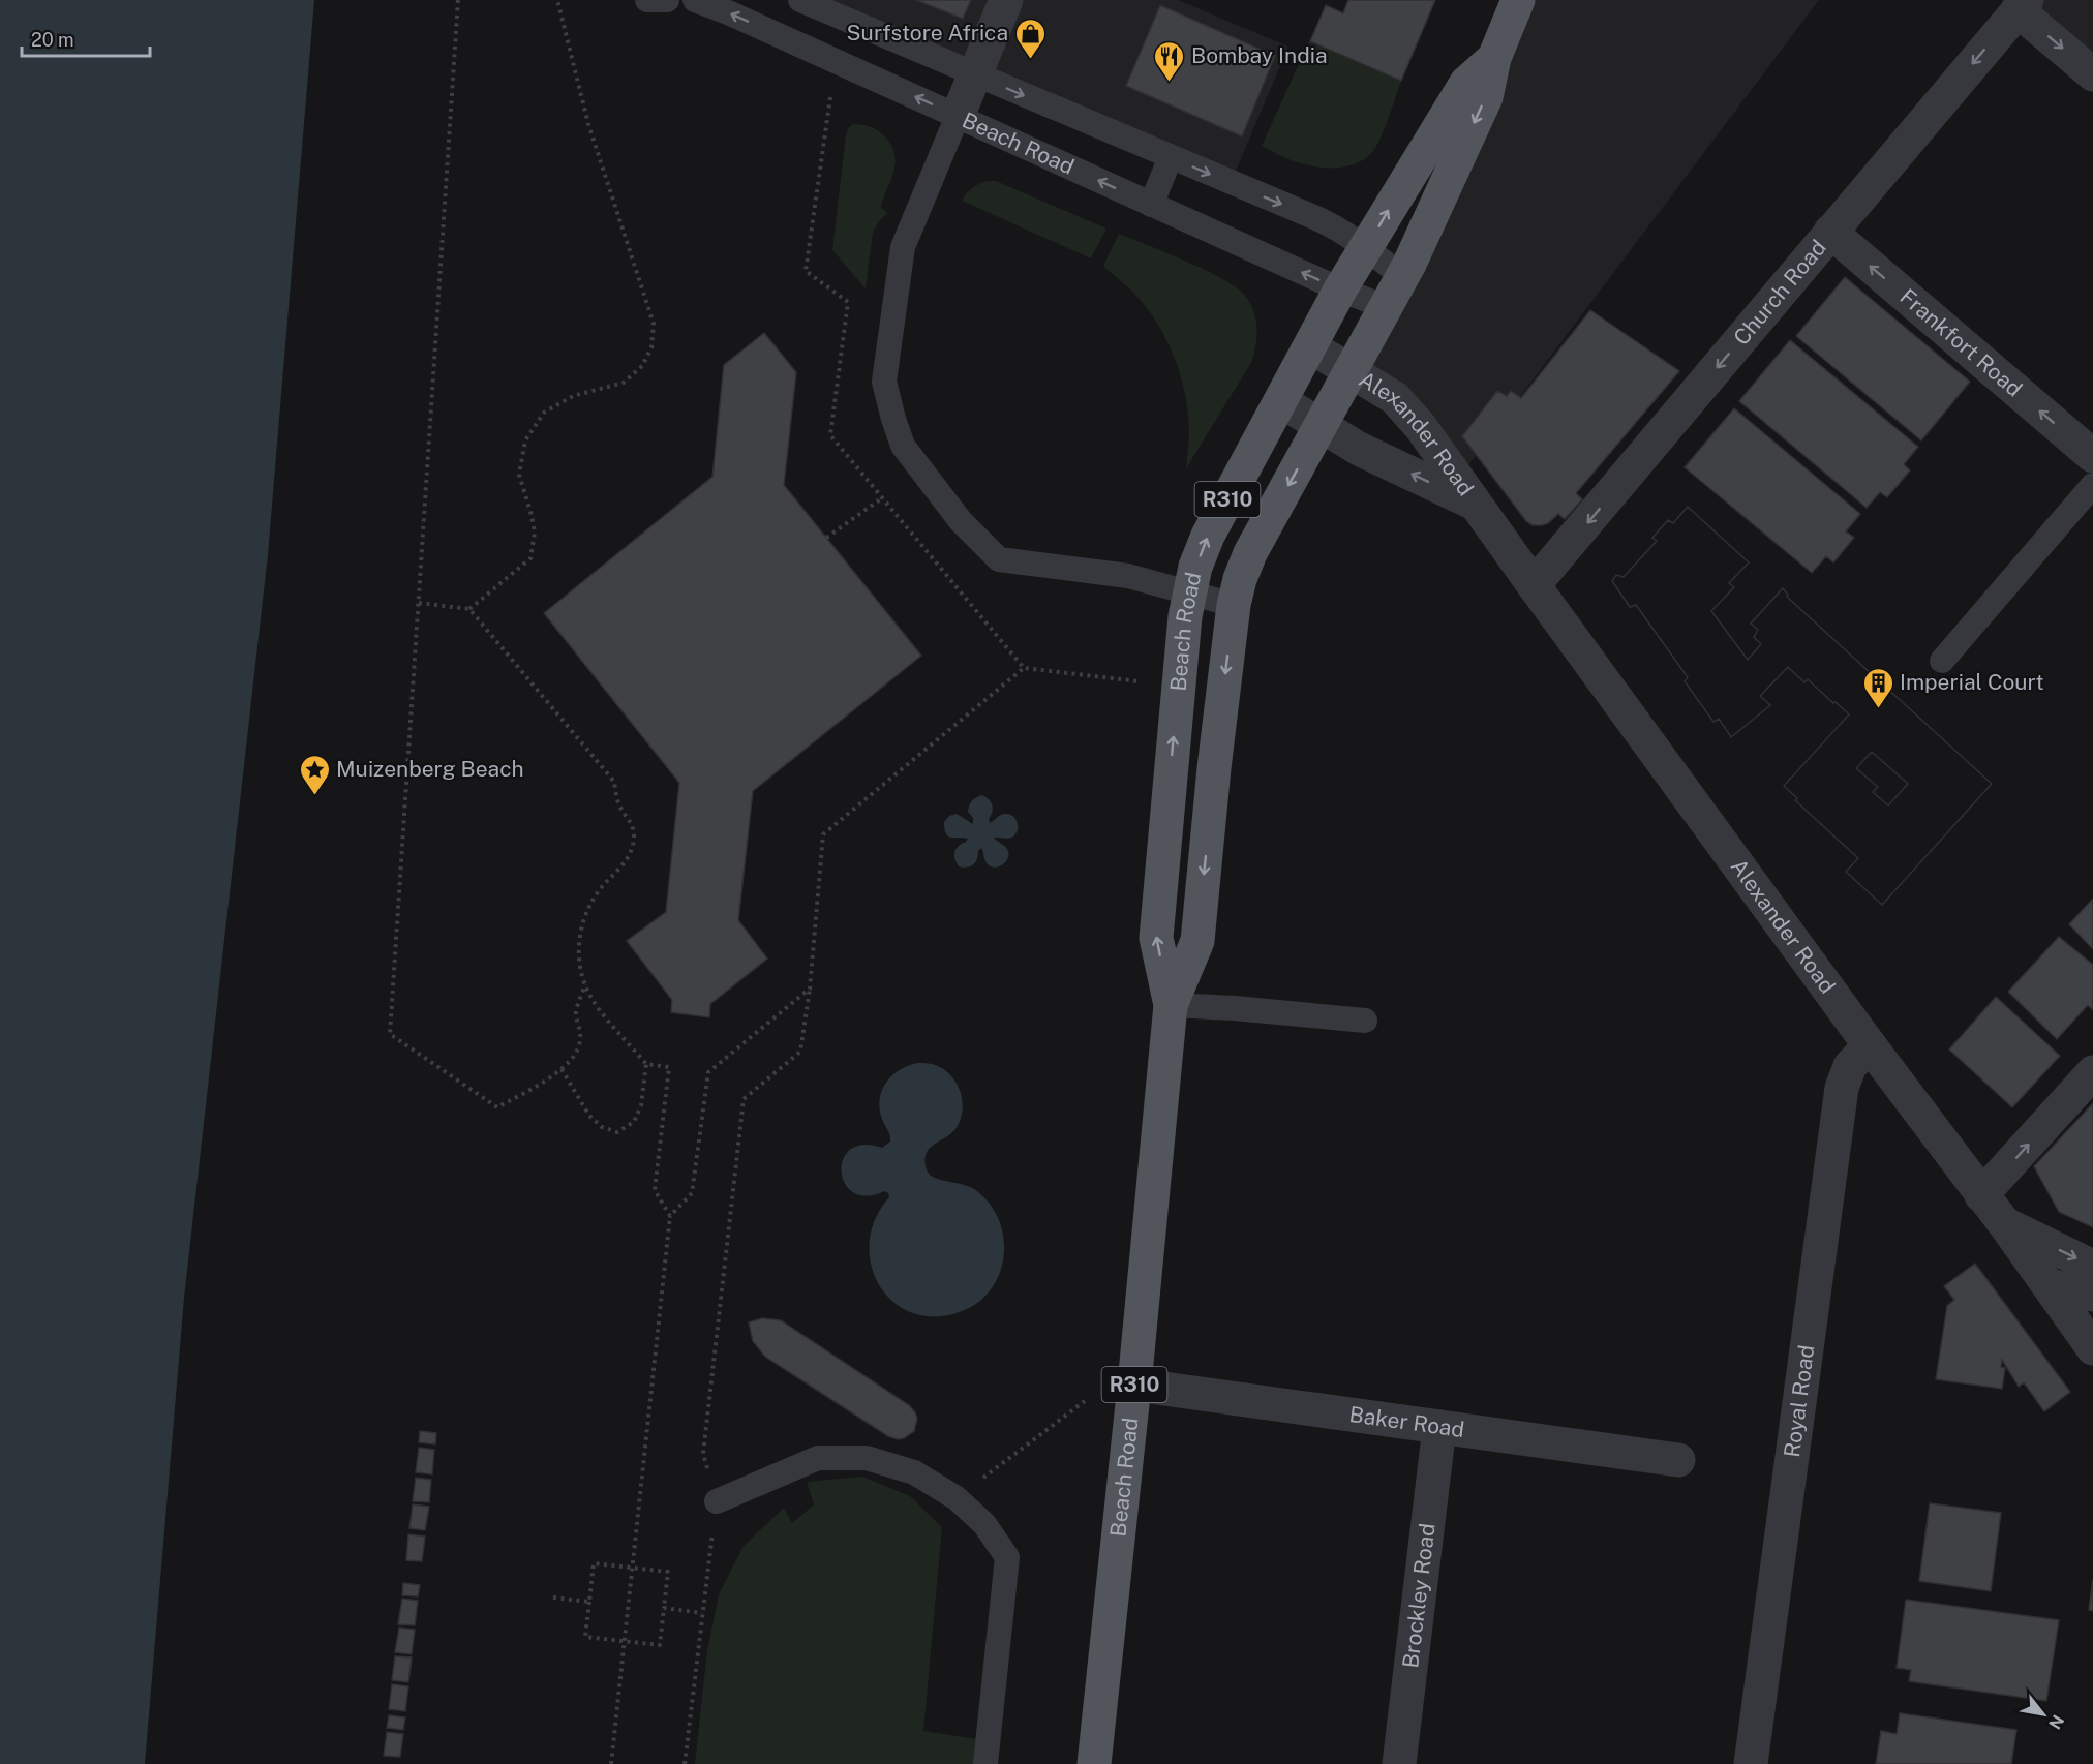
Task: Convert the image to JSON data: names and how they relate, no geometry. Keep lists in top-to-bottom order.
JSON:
{
  "streets": {
    "main road": ["Beach Road", "R310"],
    "street": [
      "Church Road",
      "Frankfort Road",
      "Alexander Road",
      "Royal Road",
      "Baker Road",
      "Brockley Road"
    ]
  },
  "crossings": [
    ["Beach Road", "Alexander Road"],
    ["Beach Road", "R310"],
    ["Beach Road", "Baker Road"],
    ["Church Road", "Frankfort Road"],
    ["Church Road", "Alexander Road"],
    ["Alexander Road", "Royal Road"],
    ["Baker Road", "Brockley Road"]
  ],
  "one_way": ["Church Road", "Frankfort Road"],
  "places": {
    "shop": ["Surfstore Africa"],
    "restaurant": ["Bombay India"],
    "building": ["Imperial Court"],
    "place": ["Muizenberg Beach"]
  },
  "scale_bar": "20 m",
  "north": "bottom right"
}
